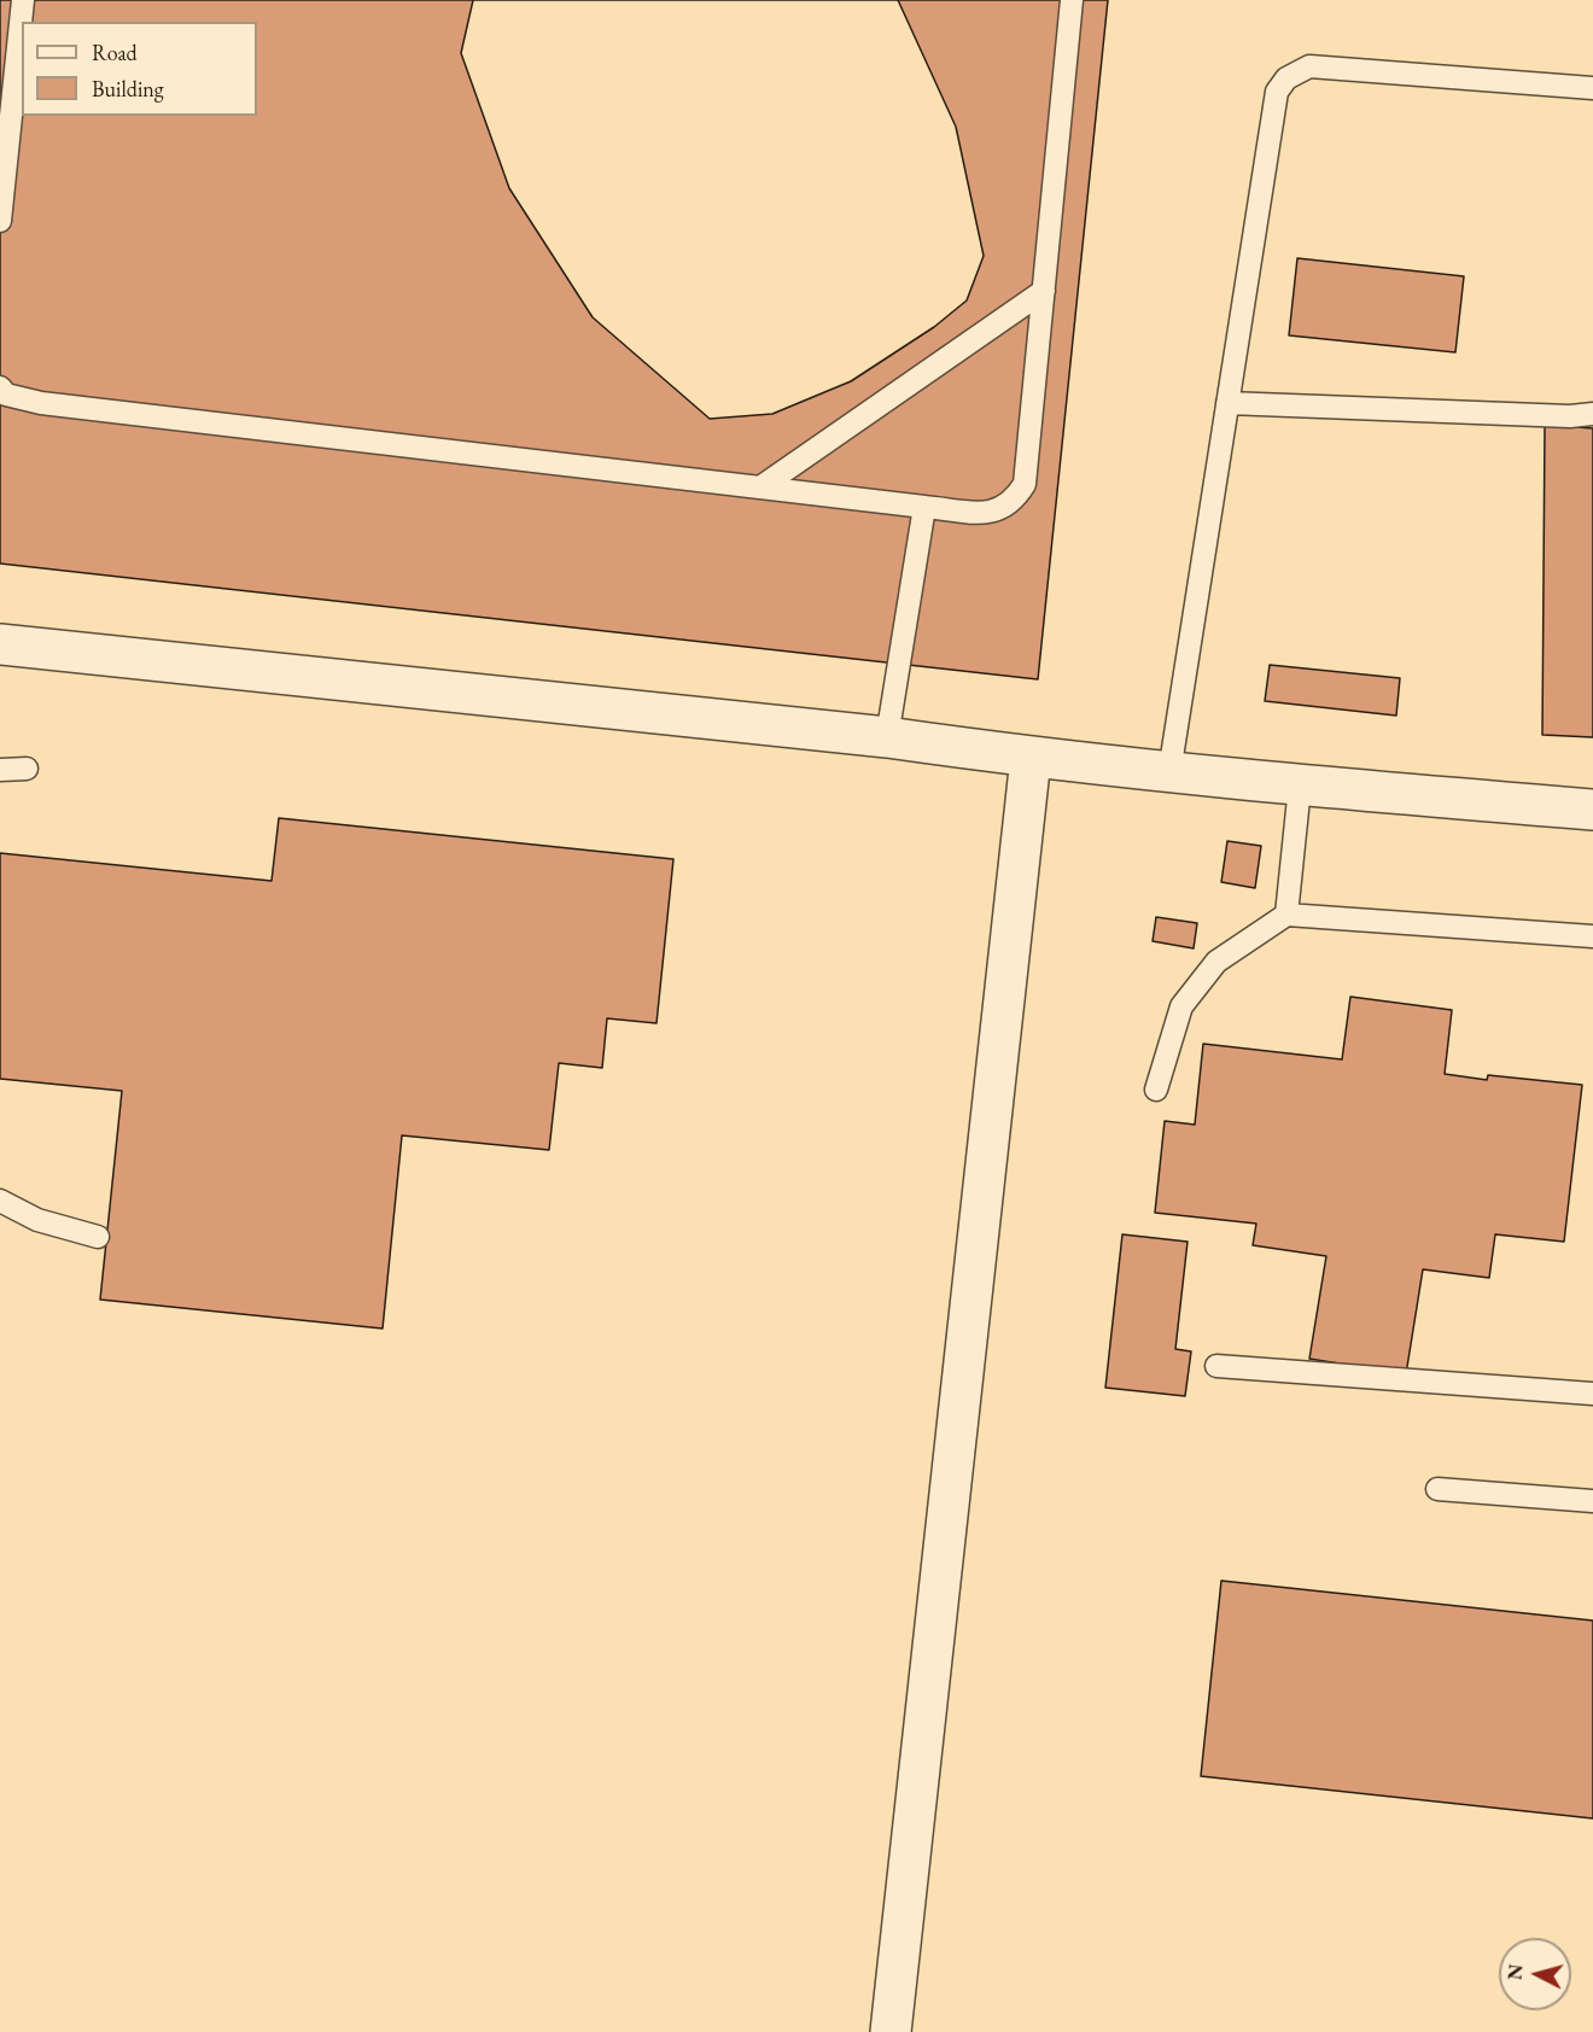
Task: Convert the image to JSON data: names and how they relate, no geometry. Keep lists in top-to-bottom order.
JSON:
{
  "legend": ["Road", "Building"],
  "north": "left"
}
